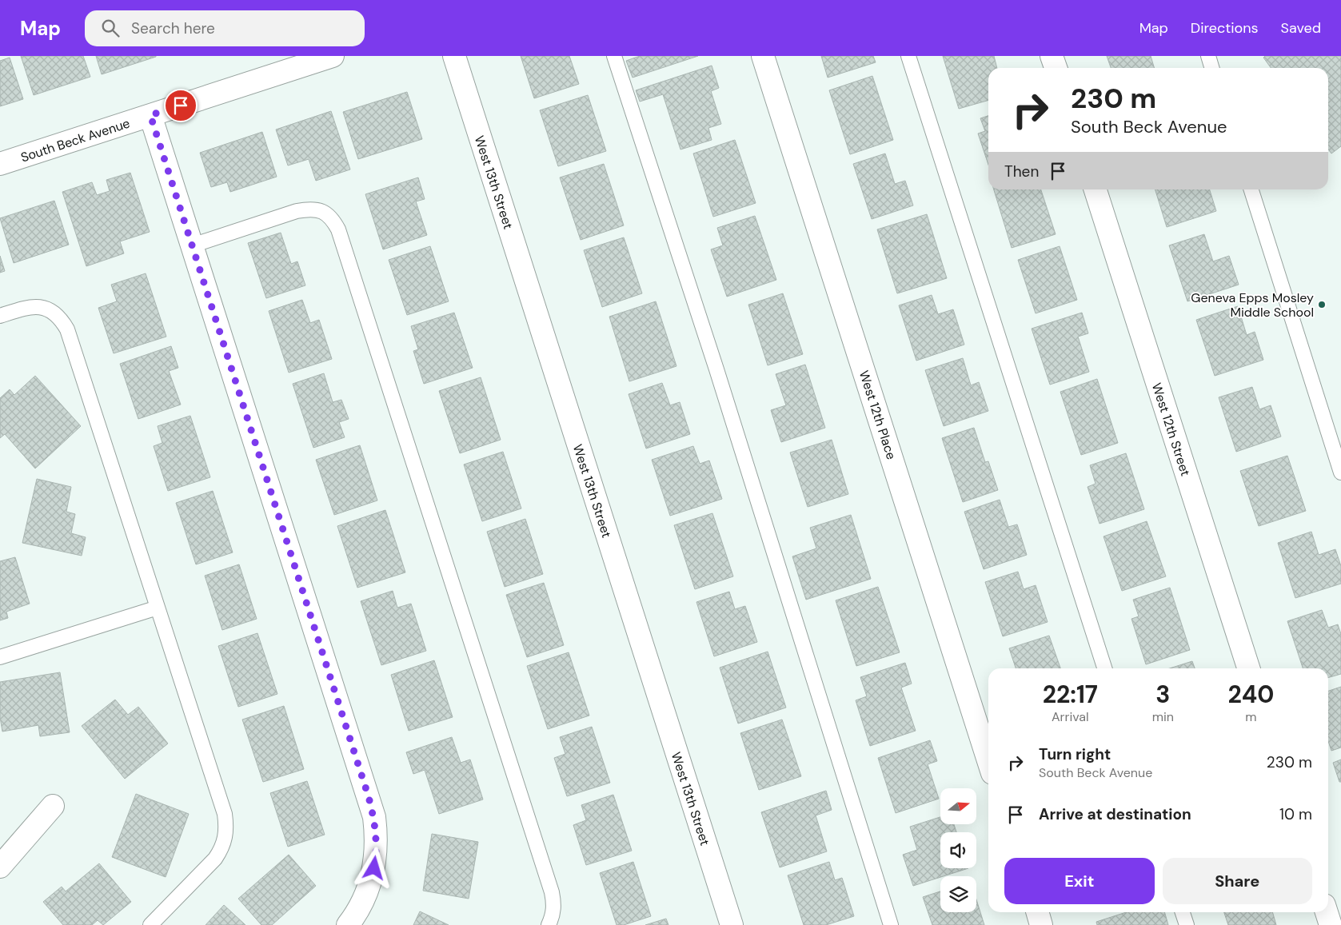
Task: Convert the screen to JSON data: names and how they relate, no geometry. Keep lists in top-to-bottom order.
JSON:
{
  "streets": {
    "street": [
      "South Beck Avenue",
      "West 13th Street",
      "West 12th Place",
      "West 12th Street"
    ]
  },
  "places": ["Geneva Epps Mosley Middle School"],
  "north": "right",
  "page": {
    "header": "Map",
    "search": "Search here",
    "nav": ["Map", "Directions", "Saved"],
    "turn": ["230 m", "South Beck Avenue"],
    "then": "Then",
    "eta": [
      "22:17",
      "Arrival",
      "3",
      "min",
      "240",
      "m"
    ],
    "list": [
      {
        "name": "Turn right",
        "note": "South Beck Avenue",
        "value": "230 m"
      },
      {
        "name": "Arrive at destination",
        "value": "10 m"
      }
    ],
    "buttons": ["Exit", "Share"]
  }
}
